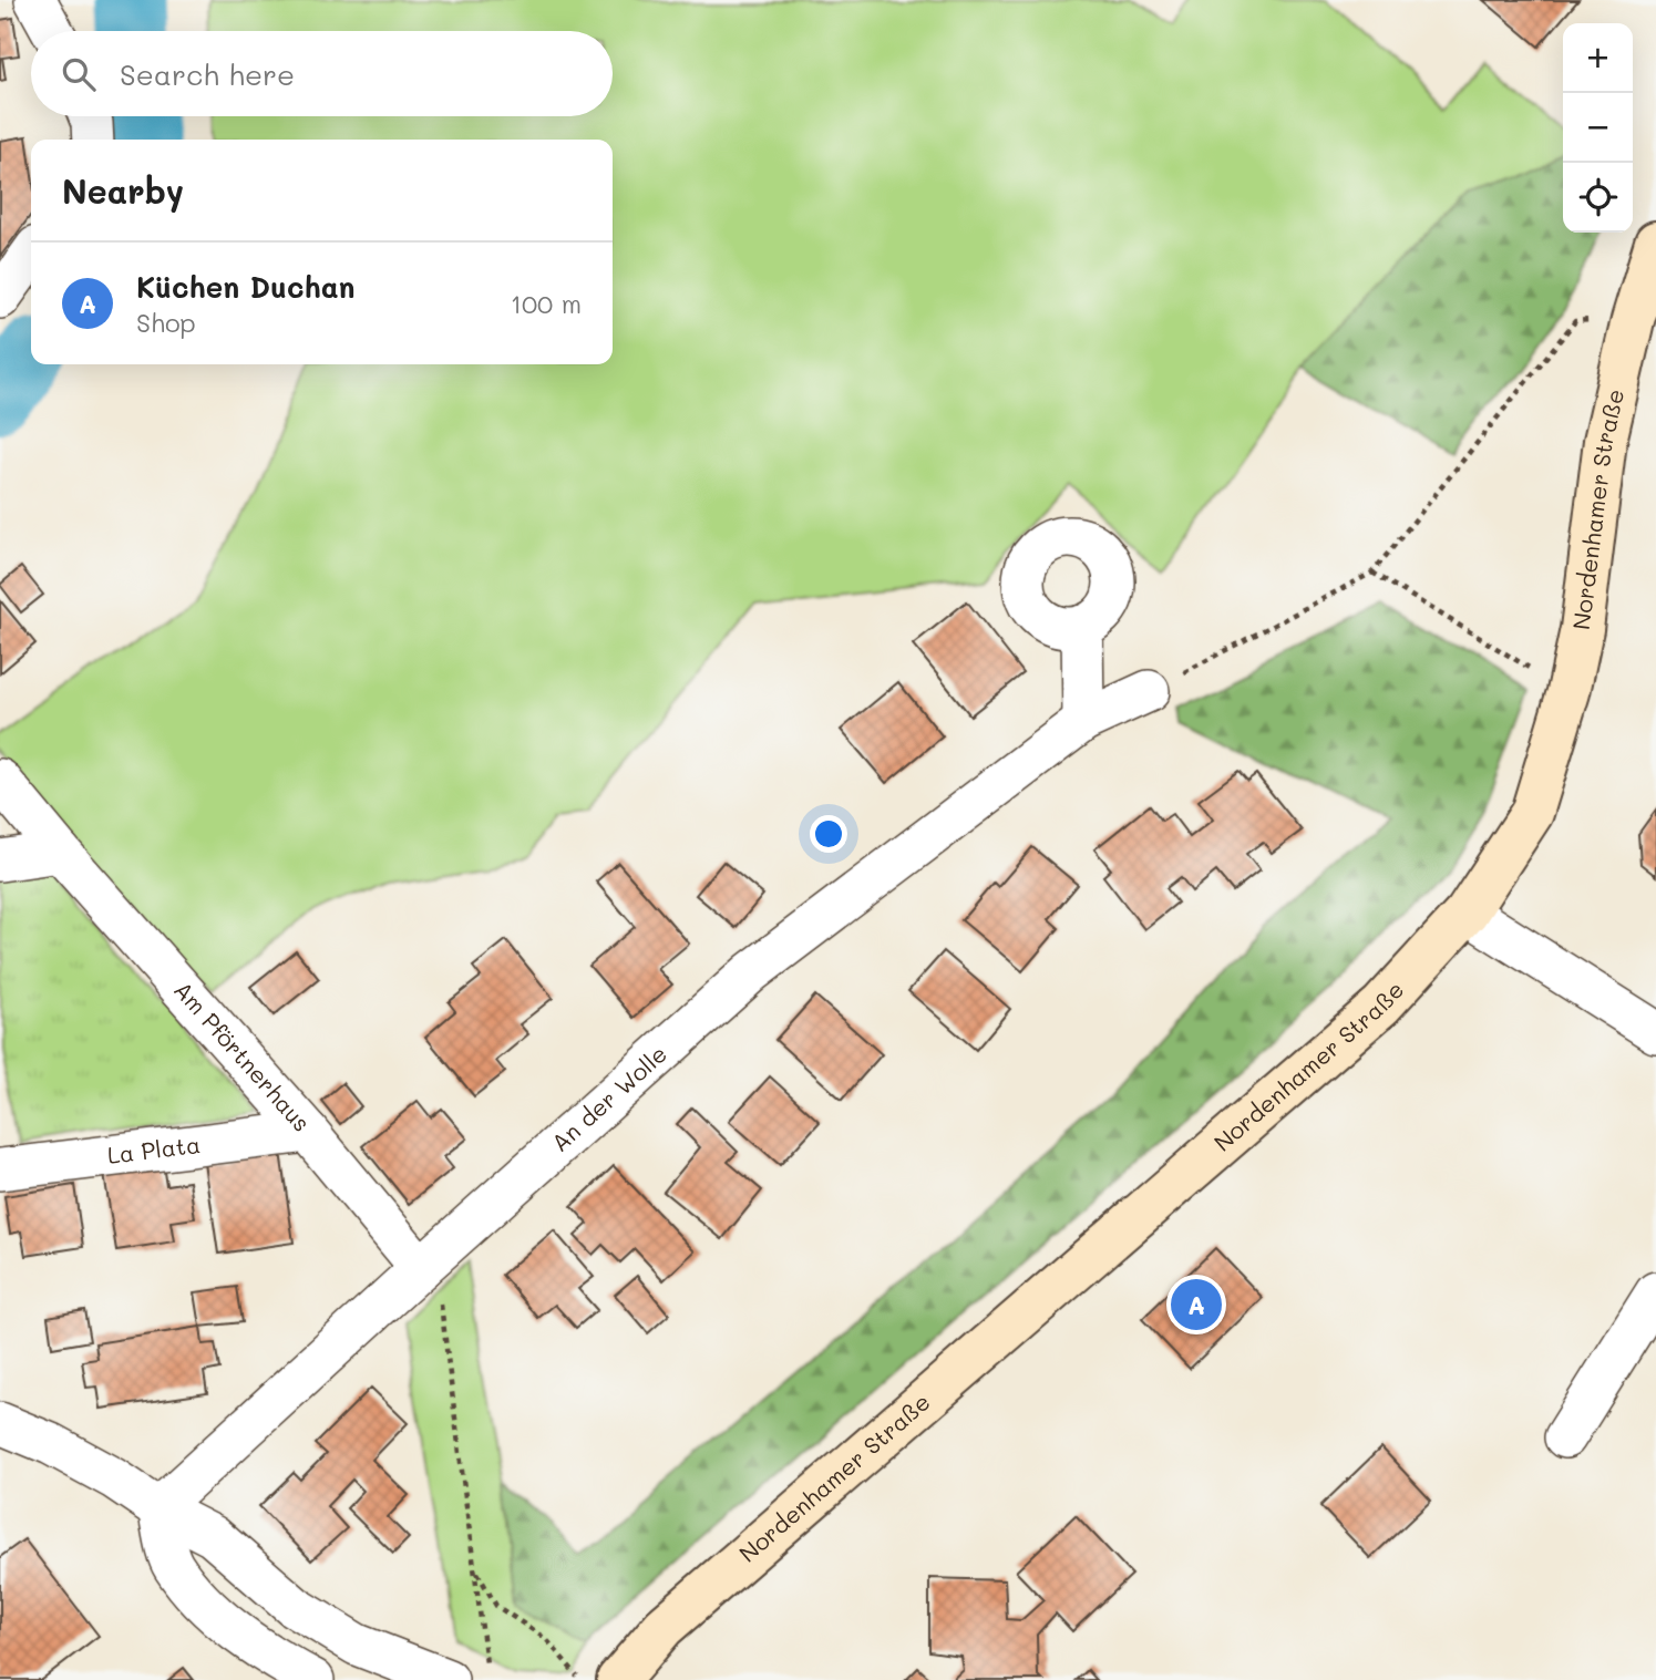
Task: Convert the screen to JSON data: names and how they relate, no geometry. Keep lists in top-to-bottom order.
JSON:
{
  "streets": {
    "street": [
      "Nordenhamer Straße",
      "Am Pförtnerhaus",
      "An der Wolle",
      "La Plata"
    ]
  },
  "crossings": [
    ["Am Pförtnerhaus", "An der Wolle"],
    ["Am Pförtnerhaus", "La Plata"]
  ],
  "page": {
    "map_buttons": ["+", "−"],
    "search": "Search here",
    "heading": "Nearby",
    "list": [
      {
        "mark": "A",
        "name": "Küchen Duchan",
        "note": "Shop",
        "value": "100 m"
      }
    ],
    "pins": "A"
  }
}
